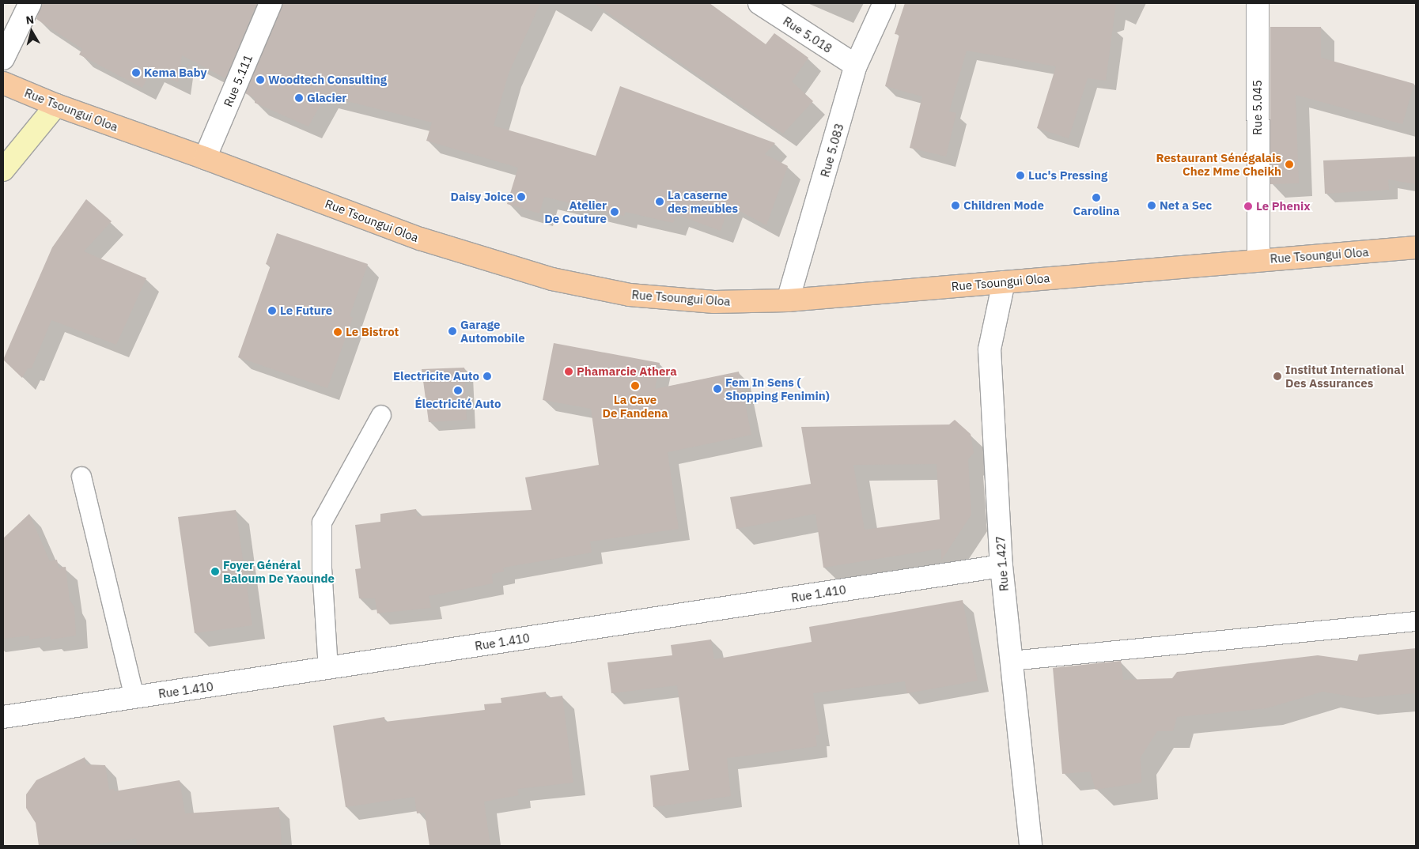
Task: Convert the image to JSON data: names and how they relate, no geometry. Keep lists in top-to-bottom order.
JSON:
{
  "streets": {
    "main road": ["Rue Tsoungui Oloa"],
    "street": [
      "Rue 5.018",
      "Rue 5.111",
      "Rue 5.045",
      "Rue 5.083",
      "Rue 1.427",
      "Rue 1.410"
    ]
  },
  "crossings": [
    ["Rue 5.018", "Rue 5.083"],
    ["Rue 5.111", "Rue Tsoungui Oloa"],
    ["Rue 5.045", "Rue Tsoungui Oloa"],
    ["Rue Tsoungui Oloa", "Rue 5.083"],
    ["Rue Tsoungui Oloa", "Rue 1.427"],
    ["Rue 1.427", "Rue 1.410"]
  ],
  "places": [
    "Kema Baby",
    "Woodtech Consulting",
    "Glacier",
    "Restaurant Sénégalais Chez Mme Cheikh",
    "Luc's Pressing",
    "Daisy Joice",
    "Carolina",
    "La caserne des meubles",
    "Children Mode",
    "Net a Sec",
    "Le Phenix",
    "Atelier De Couture",
    "Le Future",
    "Garage Automobile",
    "Le Bistrot",
    "Phamarcie Athera",
    "Electricite Auto",
    "Institut International Des Assurances",
    "La Cave De Fandena",
    "Fem In Sens ( Shopping Fenimin)",
    "Électricité Auto",
    "Foyer Général Baloum De Yaounde"
  ],
  "north": "top"
}
